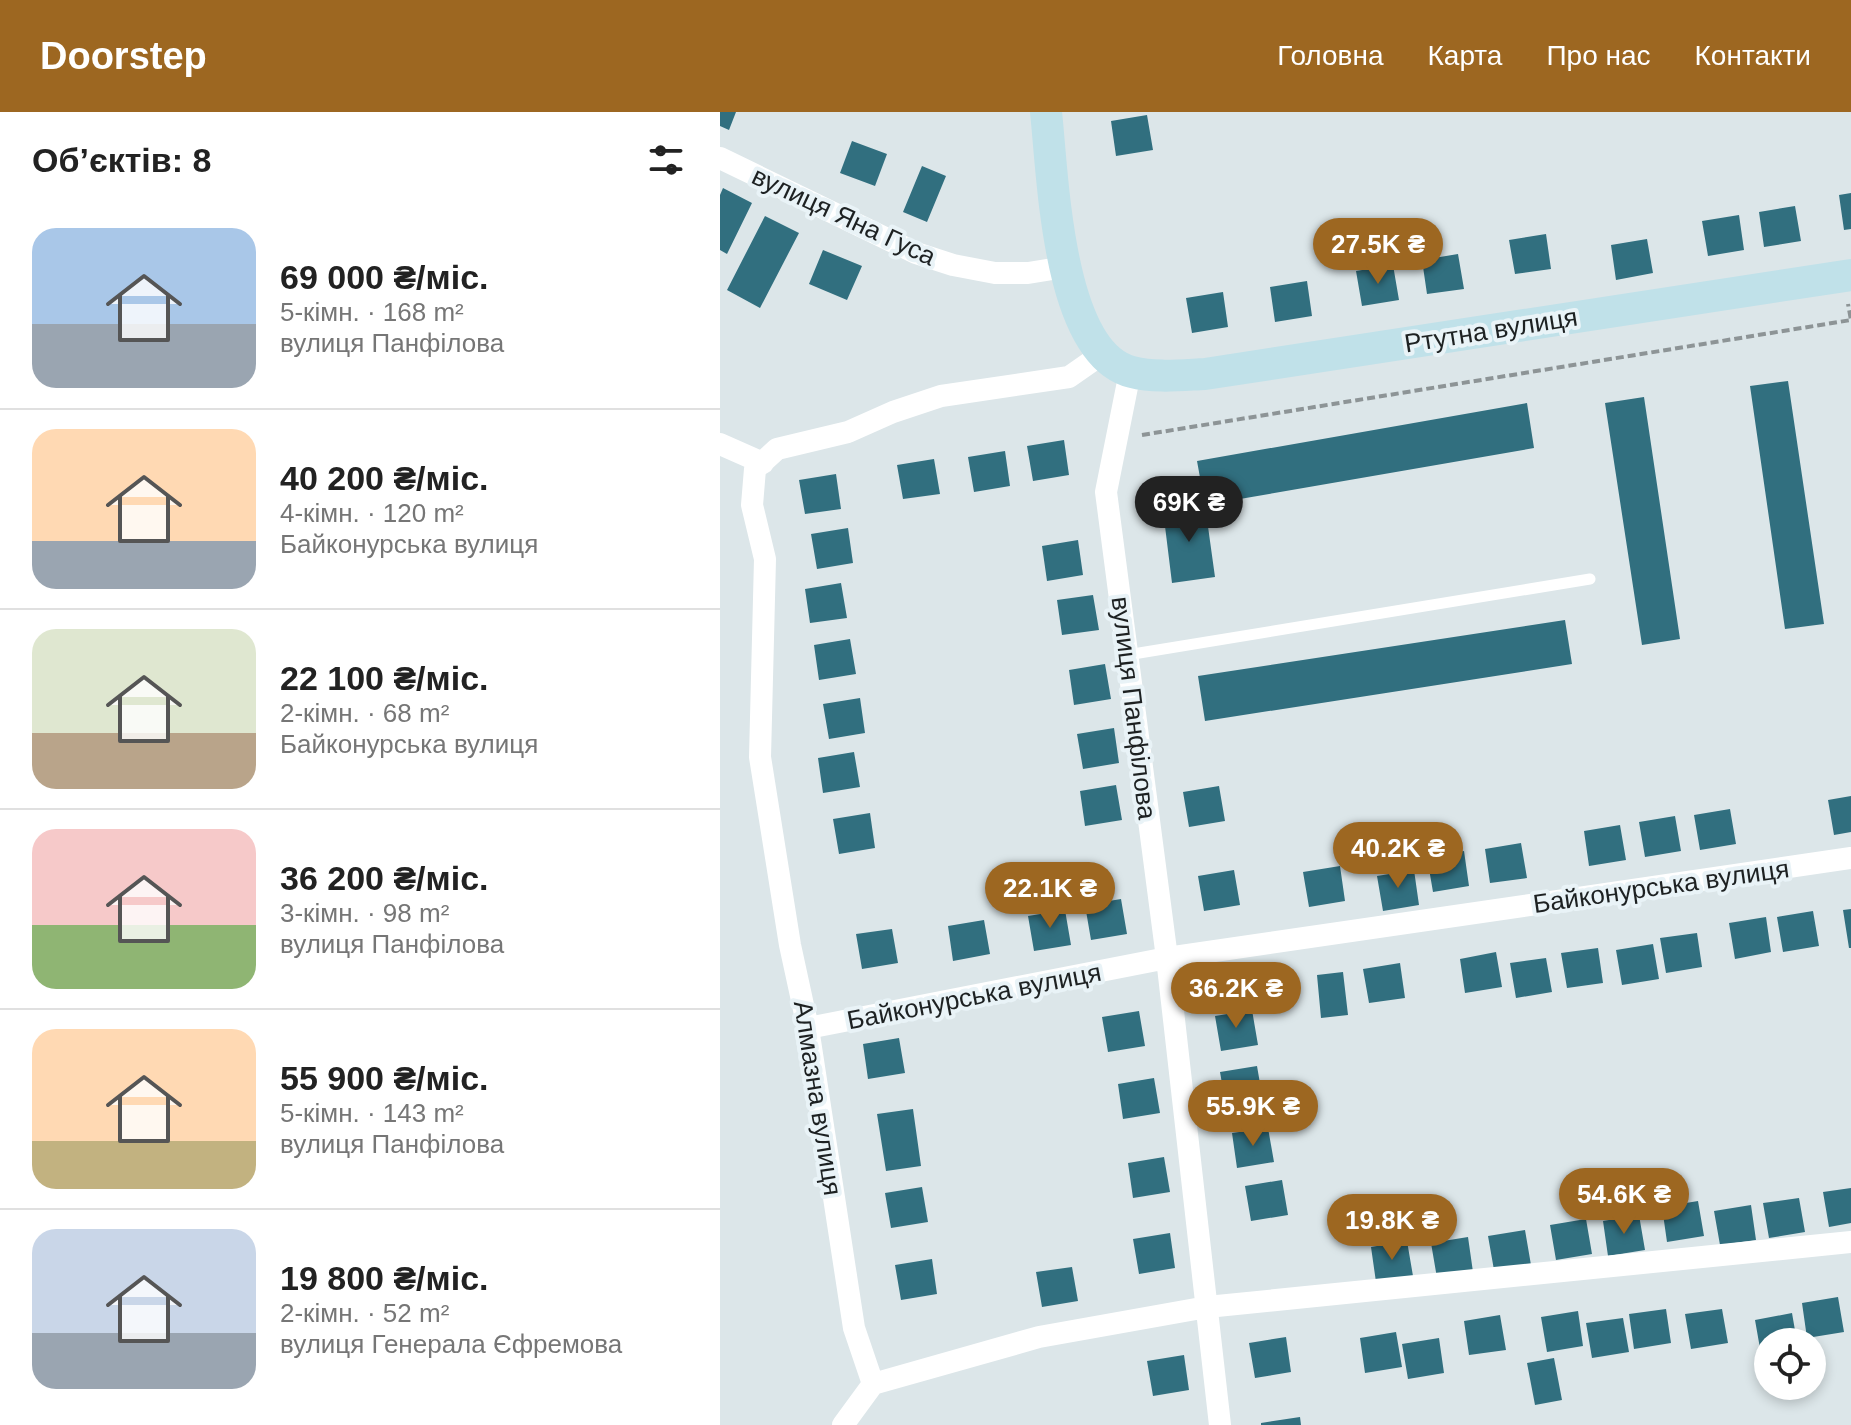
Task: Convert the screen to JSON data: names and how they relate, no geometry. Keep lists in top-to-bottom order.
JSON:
{
  "streets": {
    "main road": ["Ртутна вулиця"],
    "street": [
      "вулиця Яна Гуса",
      "вулиця Панфілова",
      "Байконурська вулиця",
      "Алмазна вулиця"
    ]
  },
  "crossings": [
    ["Ртутна вулиця", "вулиця Панфілова"],
    ["вулиця Панфілова", "Байконурська вулиця"],
    ["Байконурська вулиця", "Алмазна вулиця"]
  ],
  "page": {
    "header": "Doorstep",
    "nav": [
      "Головна",
      "Карта",
      "Про нас",
      "Контакти"
    ],
    "heading": "Об’єктів: 8",
    "list": [
      {
        "name": "69 000 ₴/міс.",
        "note": "5-кімн. · 168 m² · вулиця Панфілова"
      },
      {
        "name": "40 200 ₴/міс.",
        "note": "4-кімн. · 120 m² · Байконурська вулиця"
      },
      {
        "name": "22 100 ₴/міс.",
        "note": "2-кімн. · 68 m² · Байконурська вулиця"
      },
      {
        "name": "36 200 ₴/міс.",
        "note": "3-кімн. · 98 m² · вулиця Панфілова"
      },
      {
        "name": "55 900 ₴/міс.",
        "note": "5-кімн. · 143 m² · вулиця Панфілова"
      },
      {
        "name": "19 800 ₴/міс.",
        "note": "2-кімн. · 52 m² · вулиця Генерала Єфремова"
      }
    ],
    "price": [
      "27.5K ₴",
      "69K ₴",
      "40.2K ₴",
      "22.1K ₴",
      "36.2K ₴",
      "55.9K ₴",
      "54.6K ₴",
      "19.8K ₴"
    ]
  }
}
